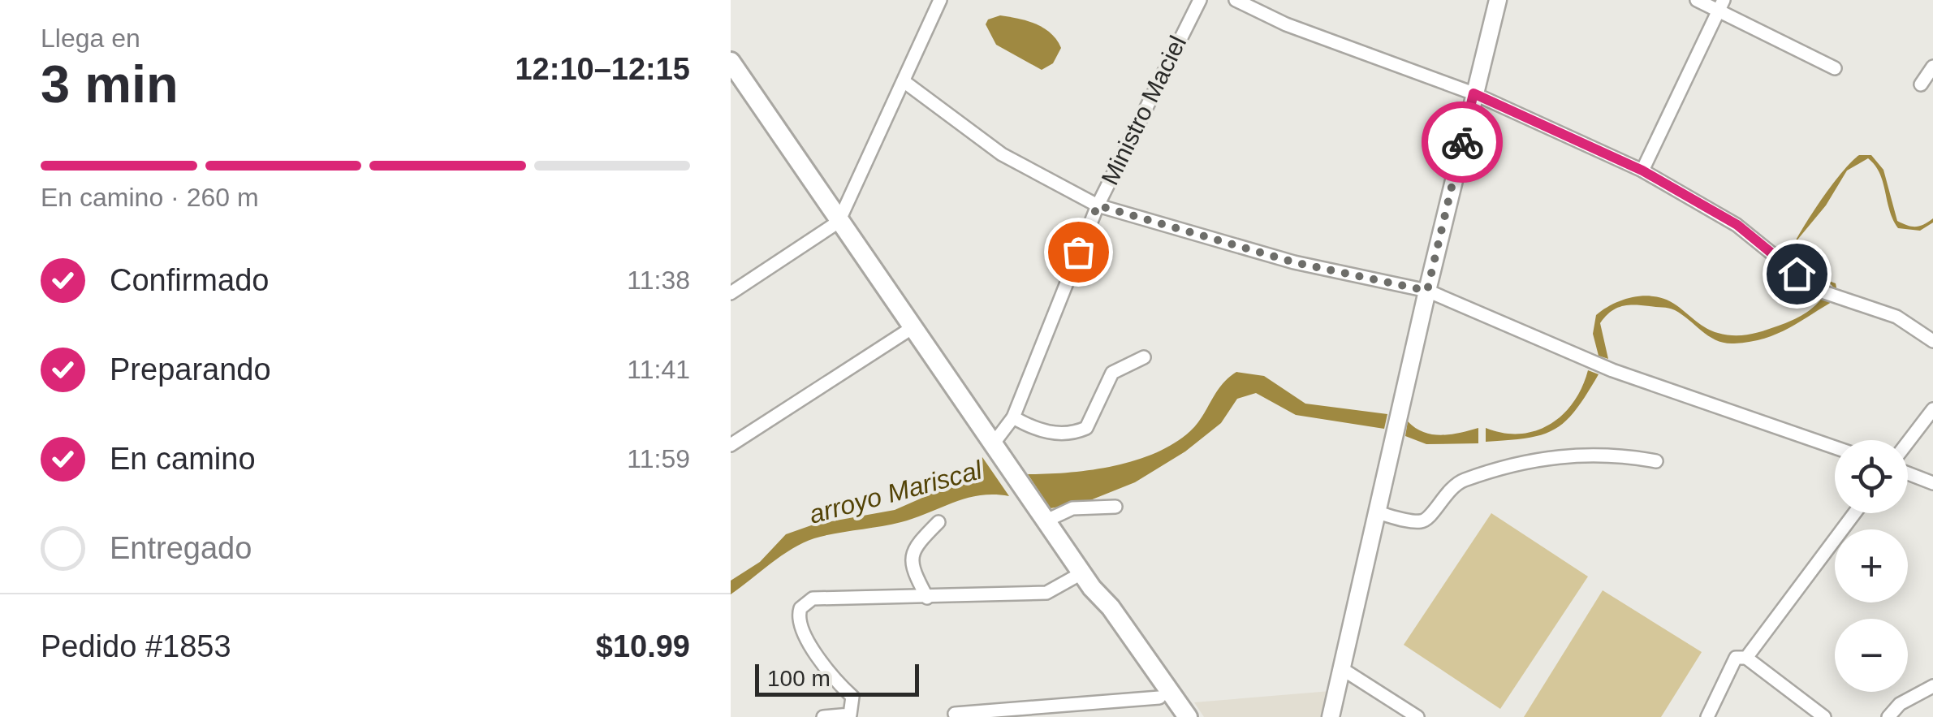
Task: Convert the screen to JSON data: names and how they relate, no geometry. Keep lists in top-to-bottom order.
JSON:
{
  "streets": {
    "street": ["Ministro Maciel"]
  },
  "water": ["arroyo Mariscal"],
  "scale_bar": "100 m",
  "page": {
    "heading": ["3 min", "Llega en", "12:10–12:15"],
    "panel": ["Pedido #1853", "$10.99"],
    "bar": "En camino · 260 m",
    "list": [
      ["Confirmado", "11:38"],
      ["Preparando", "11:41"],
      ["En camino", "11:59"],
      "Entregado"
    ],
    "map_buttons": ["+", "−"],
    "scale": "100 m"
  }
}
